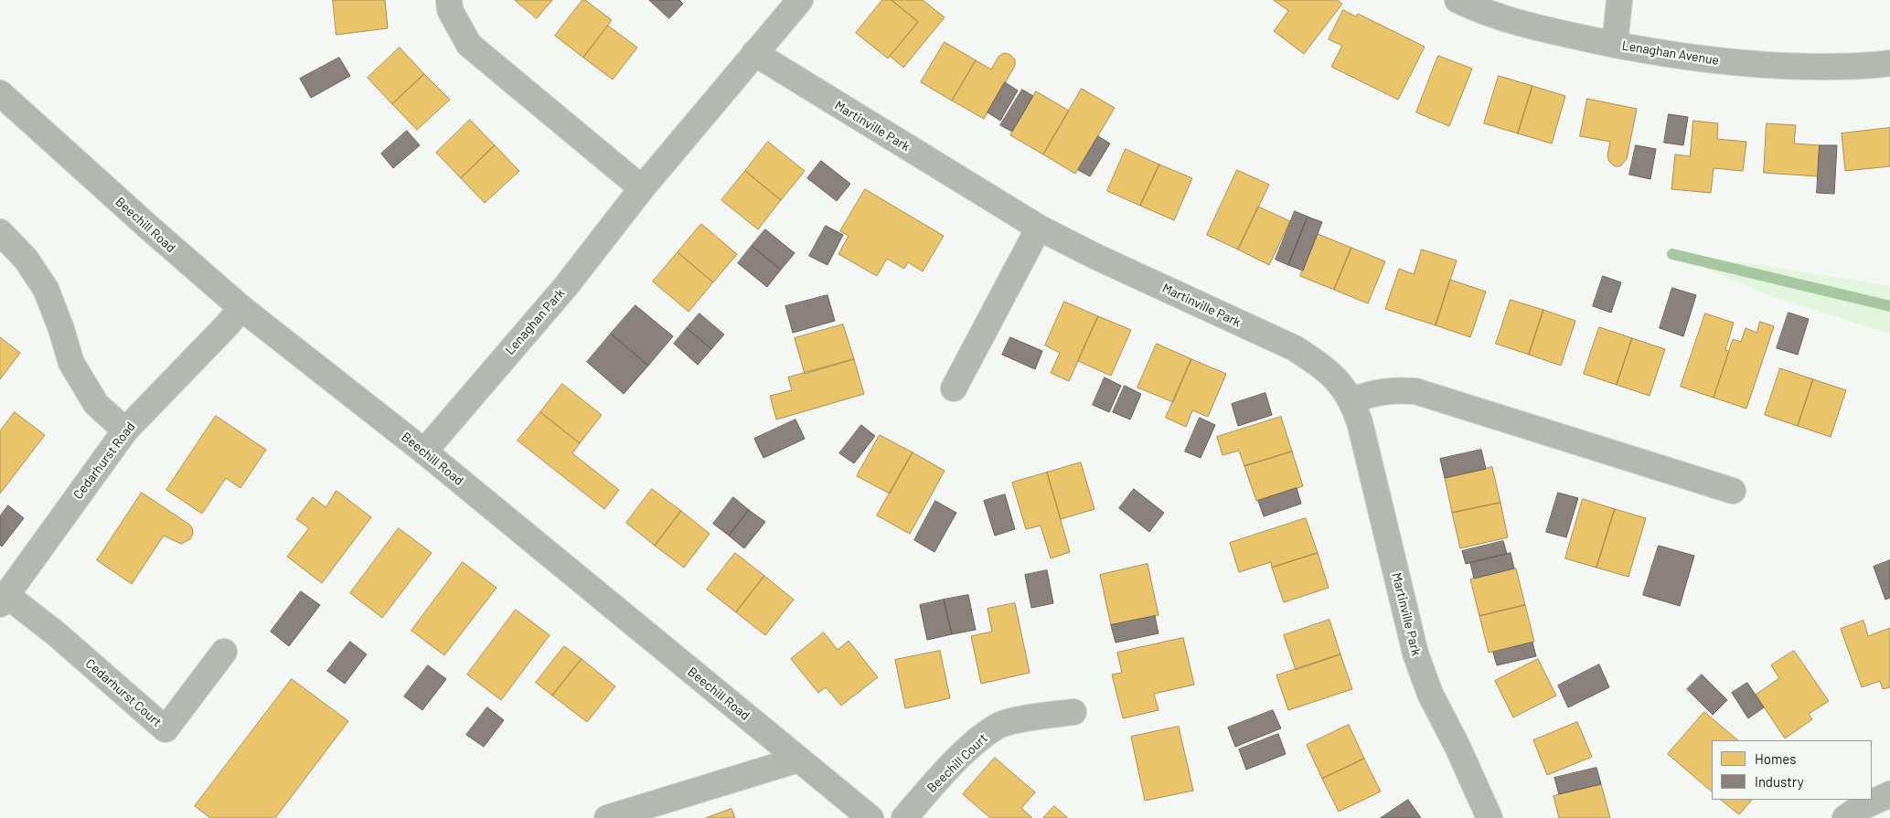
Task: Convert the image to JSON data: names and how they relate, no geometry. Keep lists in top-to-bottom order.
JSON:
{
  "streets": {
    "street": [
      "Lenaghan Avenue",
      "Martinville Park",
      "Beechill Road",
      "Lenaghan Park",
      "Cedarhurst Road",
      "Cedarhurst Court",
      "Beechill Court"
    ]
  },
  "crossings": [
    ["Martinville Park", "Lenaghan Park"],
    ["Beechill Road", "Lenaghan Park"],
    ["Beechill Road", "Cedarhurst Road"],
    ["Cedarhurst Road", "Cedarhurst Court"]
  ],
  "legend": ["Homes", "Industry"]
}
